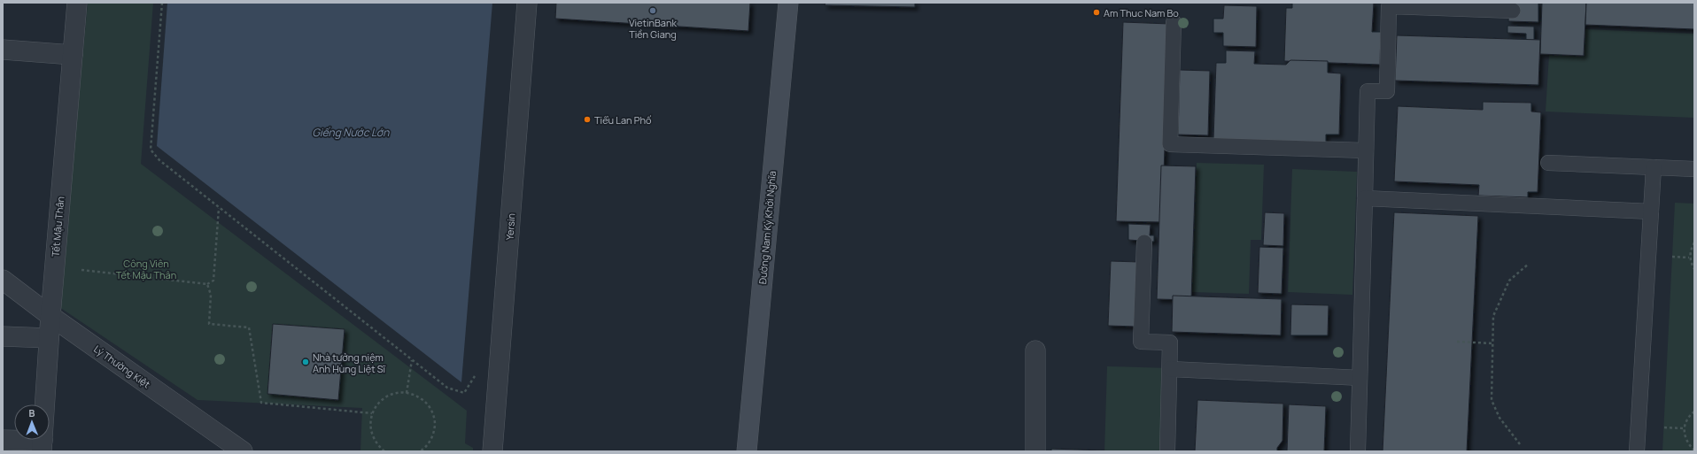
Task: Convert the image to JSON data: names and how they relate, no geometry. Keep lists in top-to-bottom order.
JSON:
{
  "streets": {
    "main road": ["Đường Nam Kỳ Khởi Nghĩa"],
    "street": ["Tết Mậu Thân", "Yersin", "Lý Thường Kiệt"]
  },
  "crossings": [
    ["Tết Mậu Thân", "Lý Thường Kiệt"]
  ],
  "water": ["Giếng Nước Lớn"],
  "parks": ["Công Viên Tết Mậu Thân"],
  "places": [
    "VietinBank Tiền Giang",
    "Am Thuc Nam Bo",
    "Tiểu Lan Phố",
    "Nhà tưởng niệm Anh Hùng Liệt Sĩ"
  ],
  "north": "top"
}
